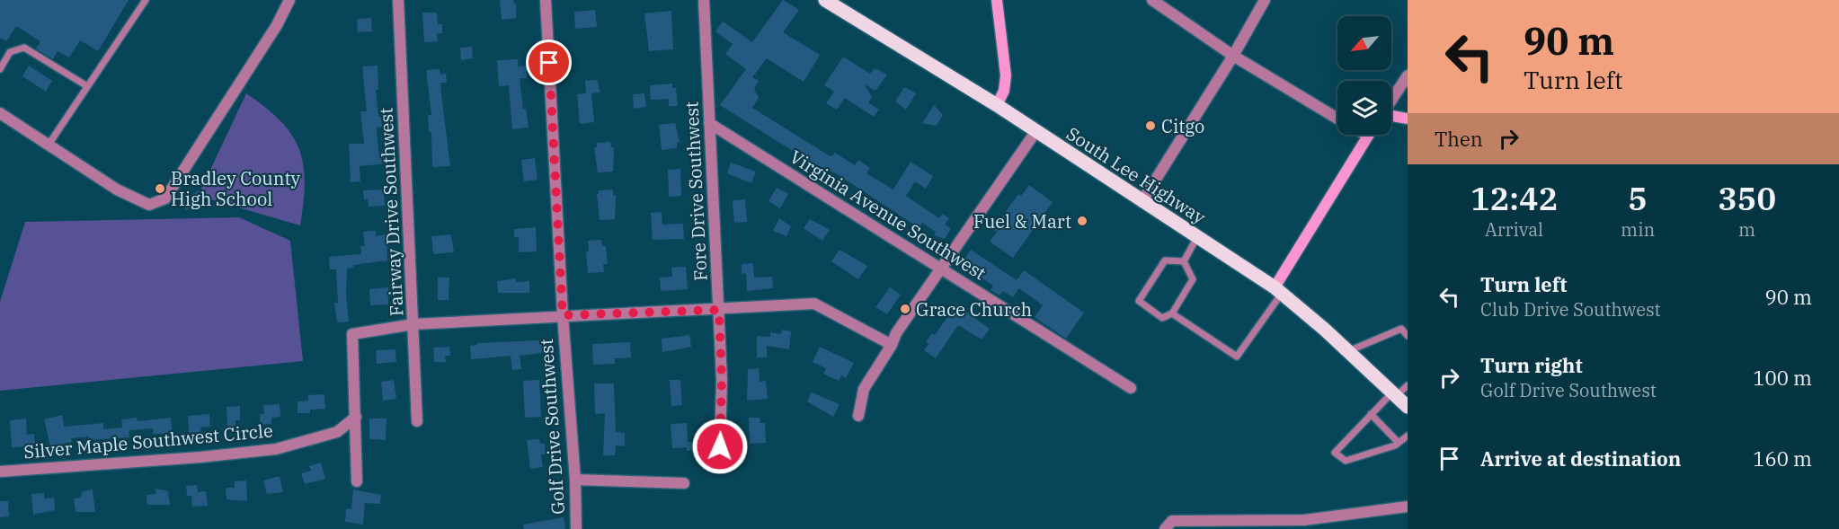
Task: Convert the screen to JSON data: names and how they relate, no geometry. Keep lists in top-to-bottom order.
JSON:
{
  "streets": {
    "main road": ["South Lee Highway"],
    "street": [
      "Fore Drive Southwest",
      "Fairway Drive Southwest",
      "Virginia Avenue Southwest",
      "Golf Drive Southwest",
      "Silver Maple Southwest Circle"
    ]
  },
  "crossings": [
    ["Fore Drive Southwest", "Virginia Avenue Southwest"]
  ],
  "places": [
    "Citgo",
    "Bradley County High School",
    "Fuel & Mart",
    "Grace Church"
  ],
  "north": "bottom left",
  "page": {
    "turn": ["90 m", "Turn left"],
    "then": "Then",
    "eta": [
      "12:42",
      "Arrival",
      "5",
      "min",
      "350",
      "m"
    ],
    "list": [
      {
        "name": "Turn left",
        "note": "Club Drive Southwest",
        "value": "90 m"
      },
      {
        "name": "Turn right",
        "note": "Golf Drive Southwest",
        "value": "100 m"
      },
      {
        "name": "Arrive at destination",
        "value": "160 m"
      }
    ]
  }
}
